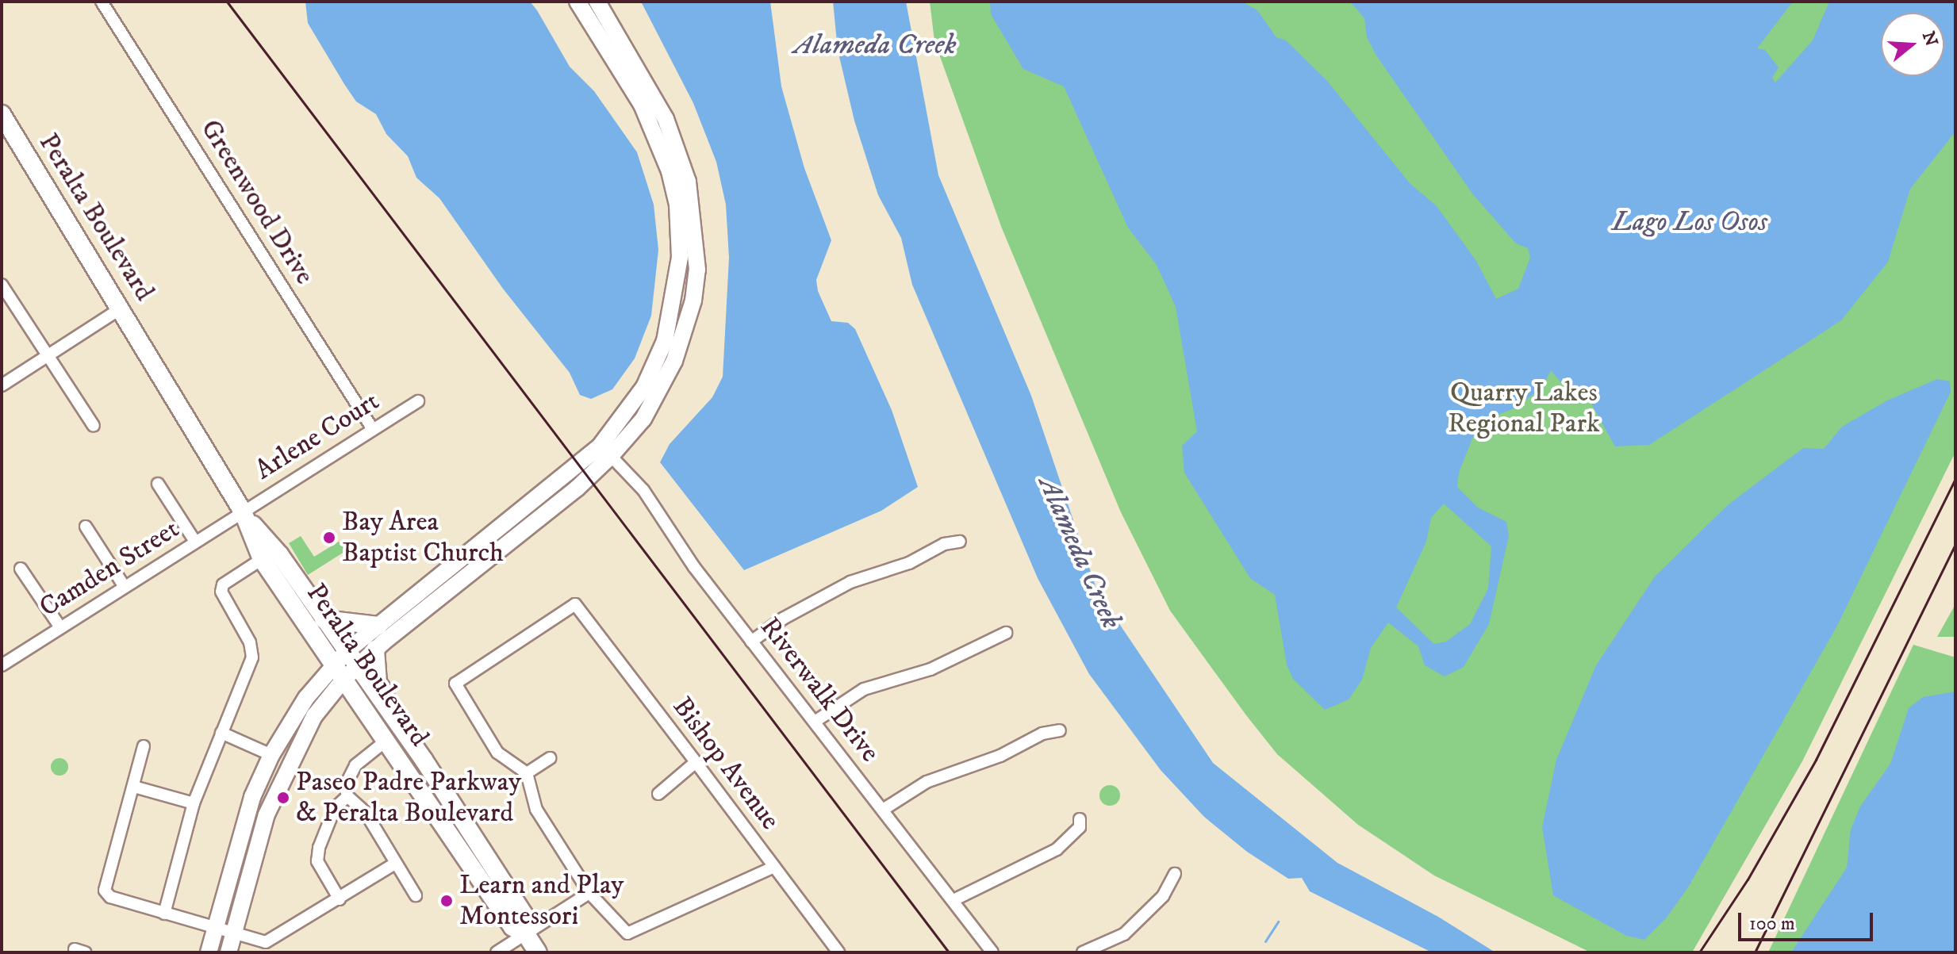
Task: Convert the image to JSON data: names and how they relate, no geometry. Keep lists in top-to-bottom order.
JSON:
{
  "streets": {
    "main road": ["Peralta Boulevard"],
    "street": [
      "Greenwood Drive",
      "Arlene Court",
      "Camden Street",
      "Riverwalk Drive",
      "Bishop Avenue"
    ]
  },
  "crossings": [
    ["Greenwood Drive", "Arlene Court"],
    ["Peralta Boulevard", "Arlene Court"],
    ["Peralta Boulevard", "Camden Street"],
    ["Arlene Court", "Camden Street"]
  ],
  "water": ["Alameda Creek", "Lago Los Osos"],
  "parks": ["Quarry Lakes Regional Park"],
  "places": ["Bay Area Baptist Church", "Paseo Padre Parkway & Peralta Boulevard", "Learn and Play Montessori"],
  "scale_bar": "100 m",
  "north": "right"
}
